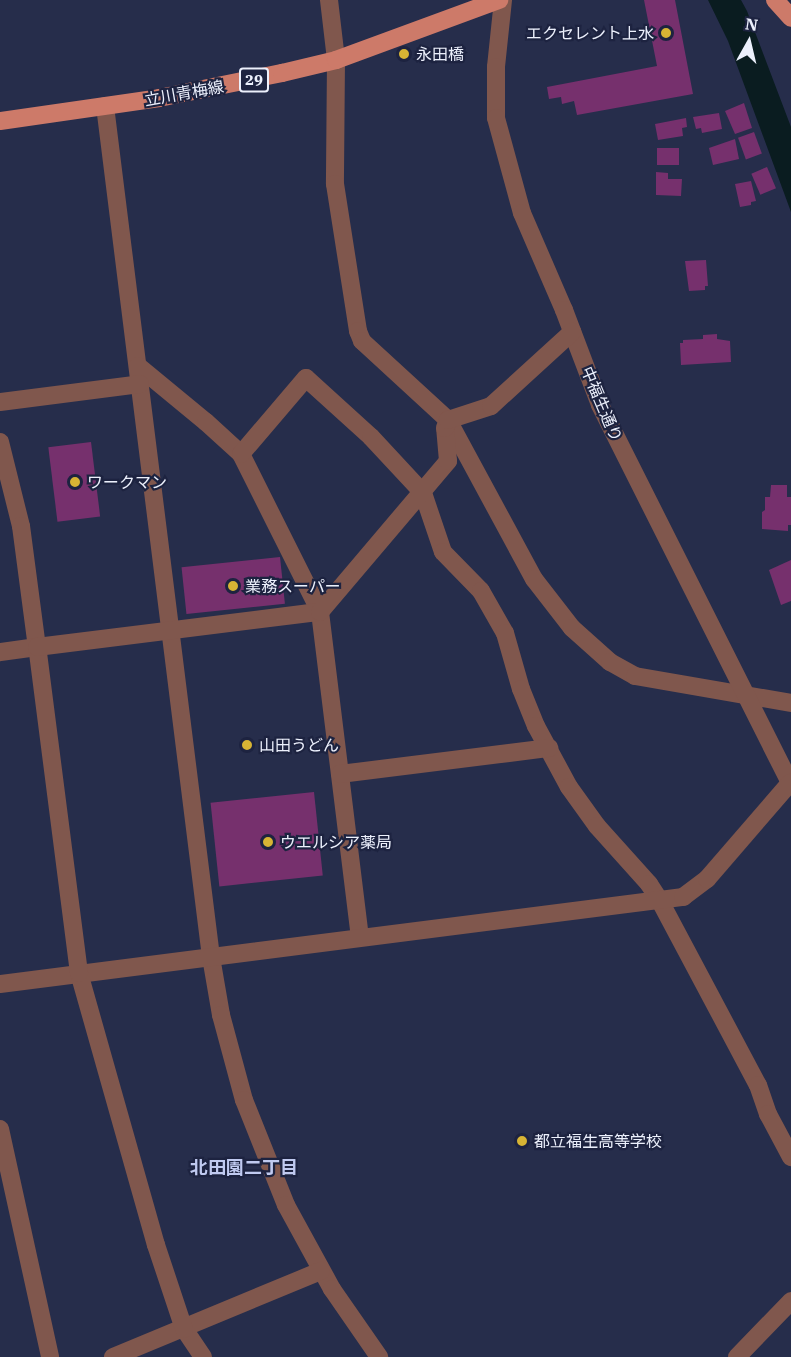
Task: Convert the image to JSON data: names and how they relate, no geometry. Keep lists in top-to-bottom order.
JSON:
{
  "streets": {
    "main road": ["29", "立川青梅線"],
    "street": ["中福生通り"]
  },
  "crossings": [
    ["立川青梅線", "中福生通り"]
  ],
  "districts": ["北田園二丁目"],
  "places": [
    "エクセレント上水",
    "永田橋",
    "ワークマン",
    "業務スーパー",
    "山田うどん",
    "ウエルシア薬局",
    "都立福生高等学校"
  ],
  "north": "top"
}
